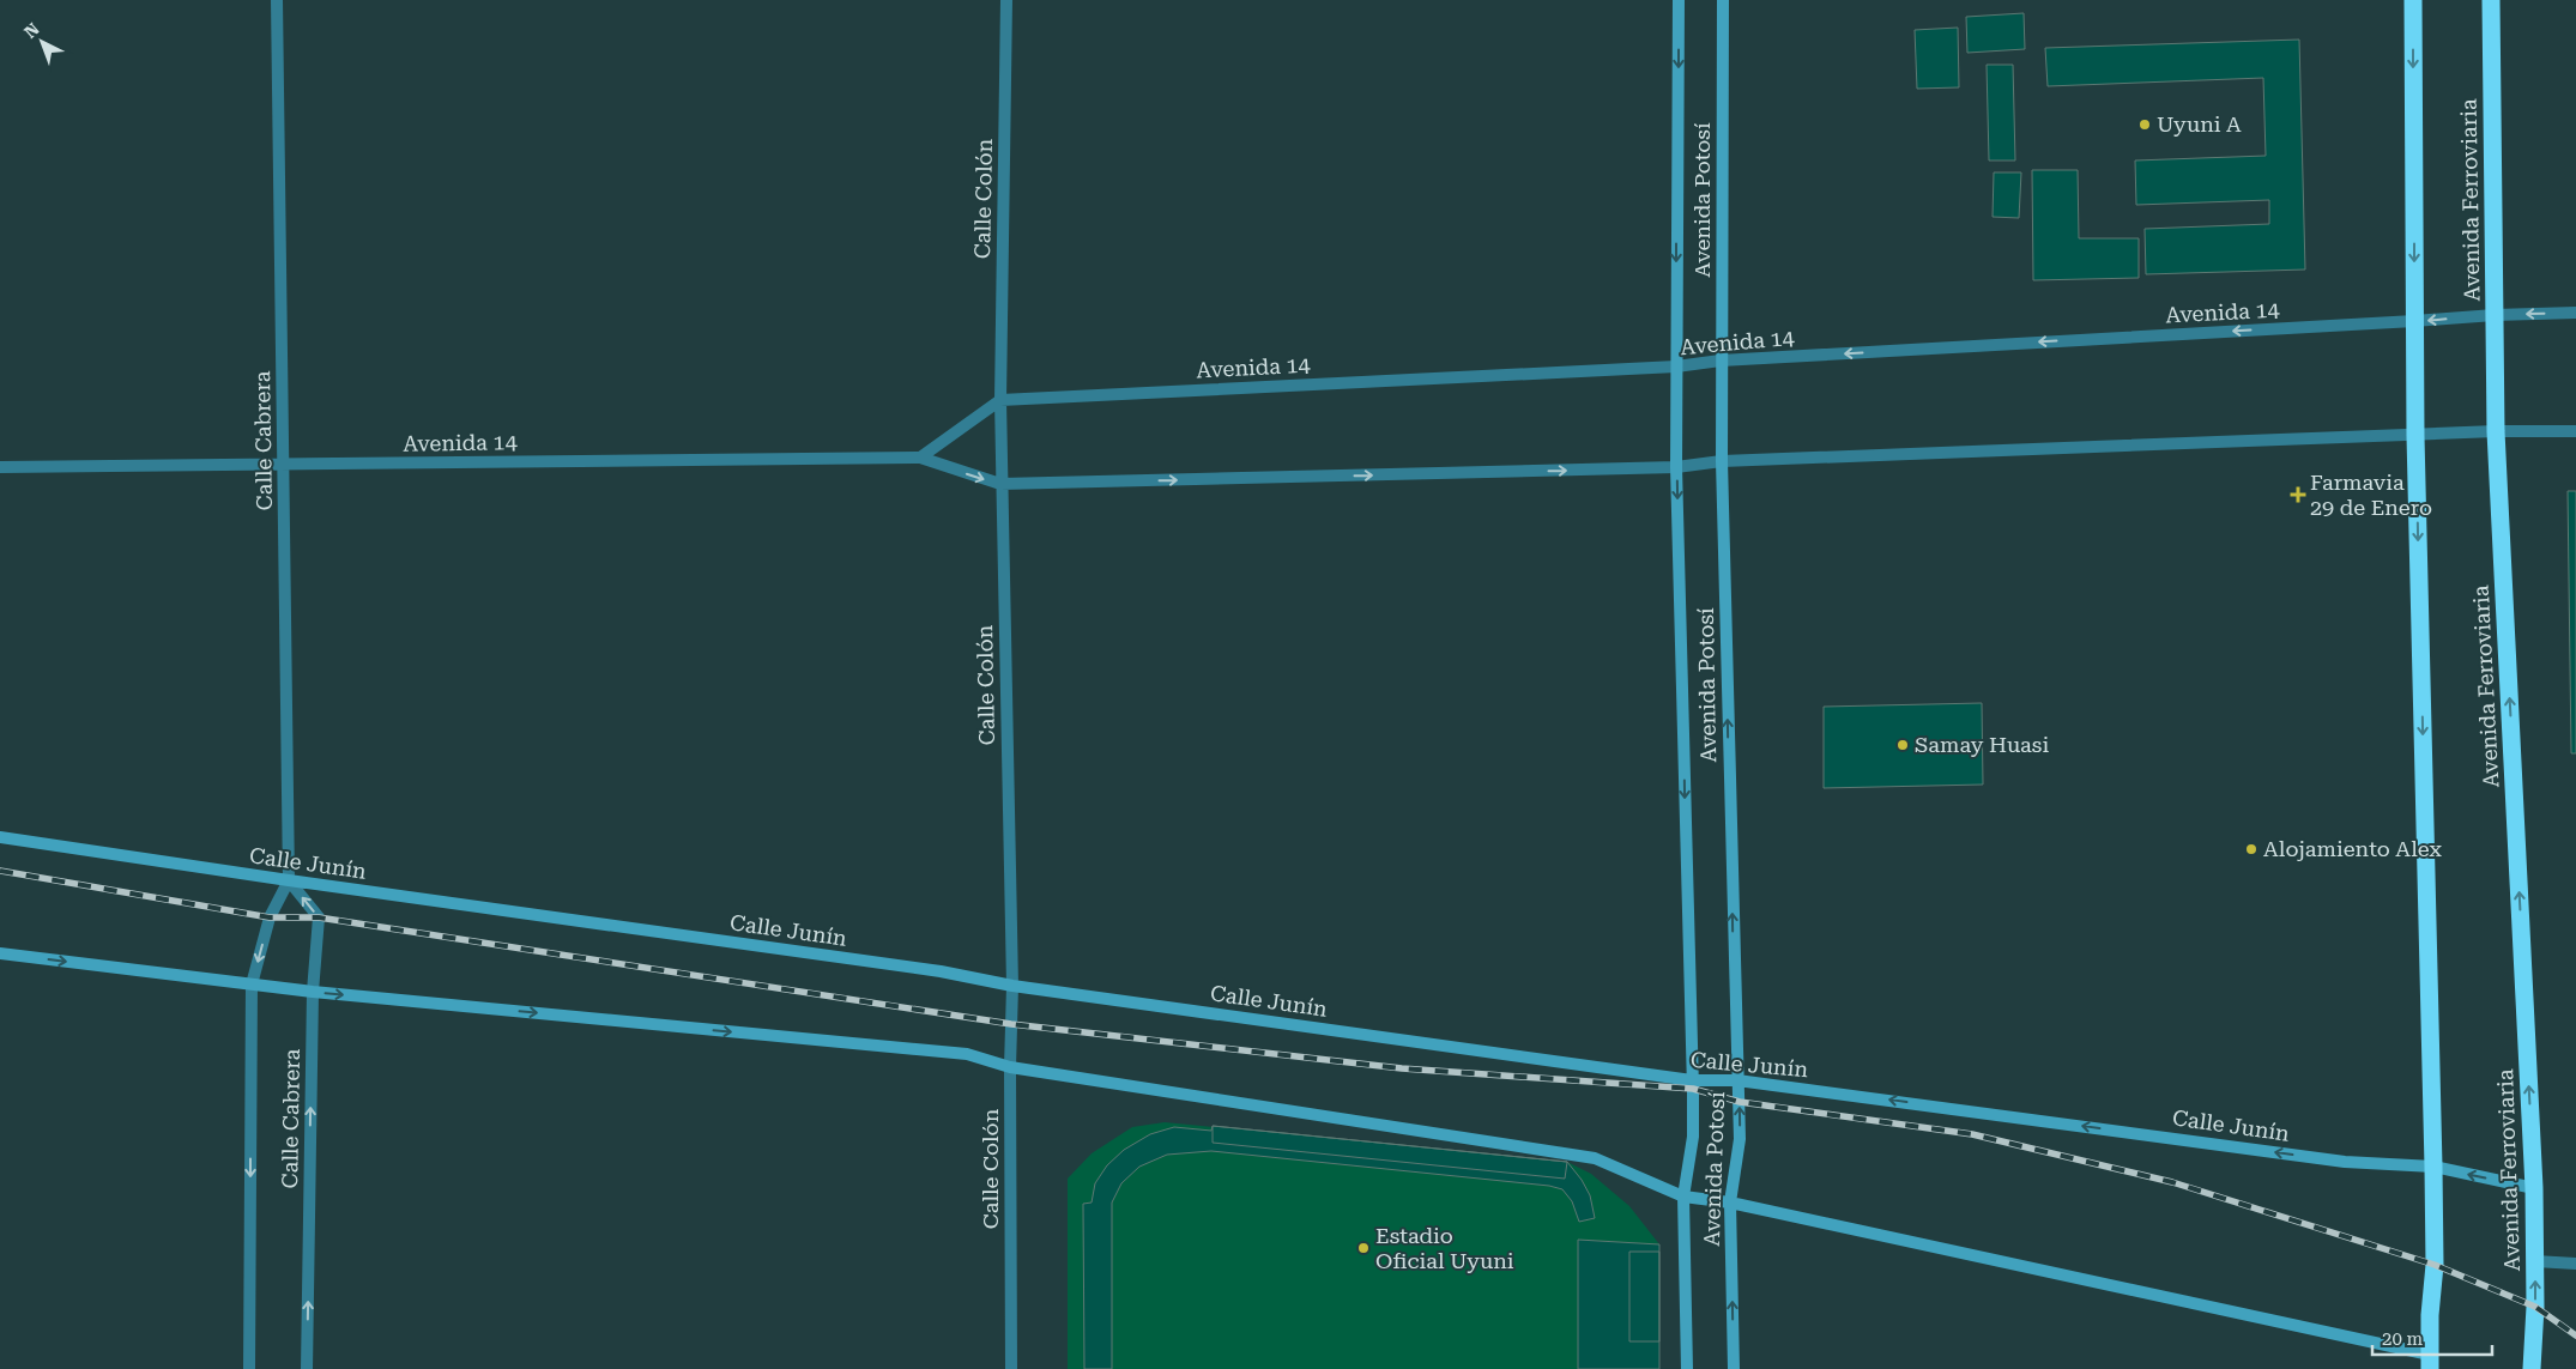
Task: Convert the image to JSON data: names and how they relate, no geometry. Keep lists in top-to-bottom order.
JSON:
{
  "streets": {
    "highway": ["Avenida Ferroviaria"],
    "street": [
      "Calle Colón",
      "Avenida Potosí",
      "Avenida 14",
      "Calle Cabrera",
      "Calle Junín"
    ]
  },
  "crossings": [
    ["Calle Colón", "Avenida 14"],
    ["Calle Colón", "Calle Junín"],
    ["Avenida Potosí", "Avenida 14"],
    ["Avenida Potosí", "Calle Junín"],
    ["Avenida Ferroviaria", "Avenida 14"],
    ["Avenida Ferroviaria", "Calle Junín"],
    ["Avenida 14", "Calle Cabrera"],
    ["Calle Cabrera", "Calle Junín"]
  ],
  "places": {
    "other": [
      "Uyuni A",
      "Samay Huasi",
      "Alojamiento Alex",
      "Estadio Oficial Uyuni"
    ],
    "health": ["Farmavia 29 de Enero"]
  },
  "scale_bar": "20 m",
  "north": "top left"
}
